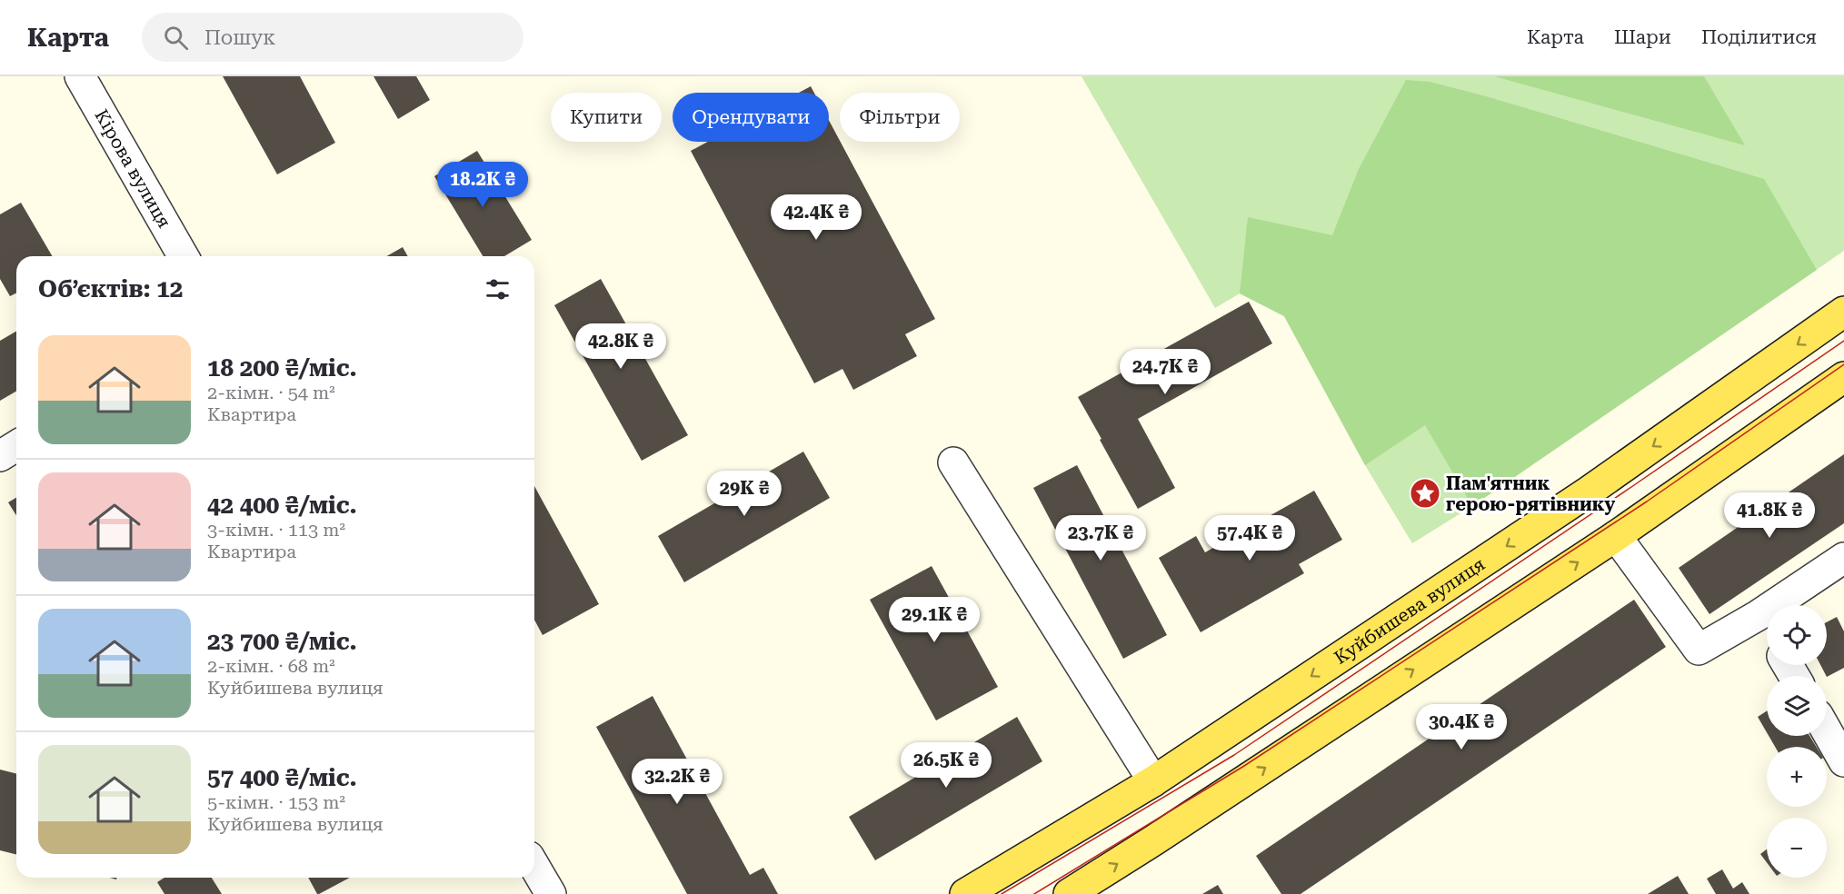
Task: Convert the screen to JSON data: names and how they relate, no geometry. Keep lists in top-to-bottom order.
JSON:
{
  "streets": {
    "main road": ["Куйбишева вулиця"],
    "street": ["Кірова вулиця"]
  },
  "places": {
    "place": ["Пам'ятник герою-рятівнику"]
  },
  "page": {
    "header": "Карта",
    "search": "Пошук",
    "nav": ["Карта", "Шари", "Поділитися"],
    "chip": ["Купити", "Орендувати", "Фільтри"],
    "price": [
      "18.2K ₴",
      "42.4K ₴",
      "42.8K ₴",
      "24.7K ₴",
      "29K ₴",
      "41.8K ₴",
      "23.7K ₴",
      "57.4K ₴",
      "29.1K ₴",
      "30.4K ₴",
      "26.5K ₴",
      "32.2K ₴"
    ],
    "heading": "Об’єктів: 12",
    "list": [
      {
        "name": "18 200 ₴/міс.",
        "note": "2-кімн. · 54 m² · Квартира"
      },
      {
        "name": "42 400 ₴/міс.",
        "note": "3-кімн. · 113 m² · Квартира"
      },
      {
        "name": "23 700 ₴/міс.",
        "note": "2-кімн. · 68 m² · Куйбишева вулиця"
      },
      {
        "name": "57 400 ₴/міс.",
        "note": "5-кімн. · 153 m² · Куйбишева вулиця"
      }
    ],
    "map_buttons": ["+", "−"]
  }
}
